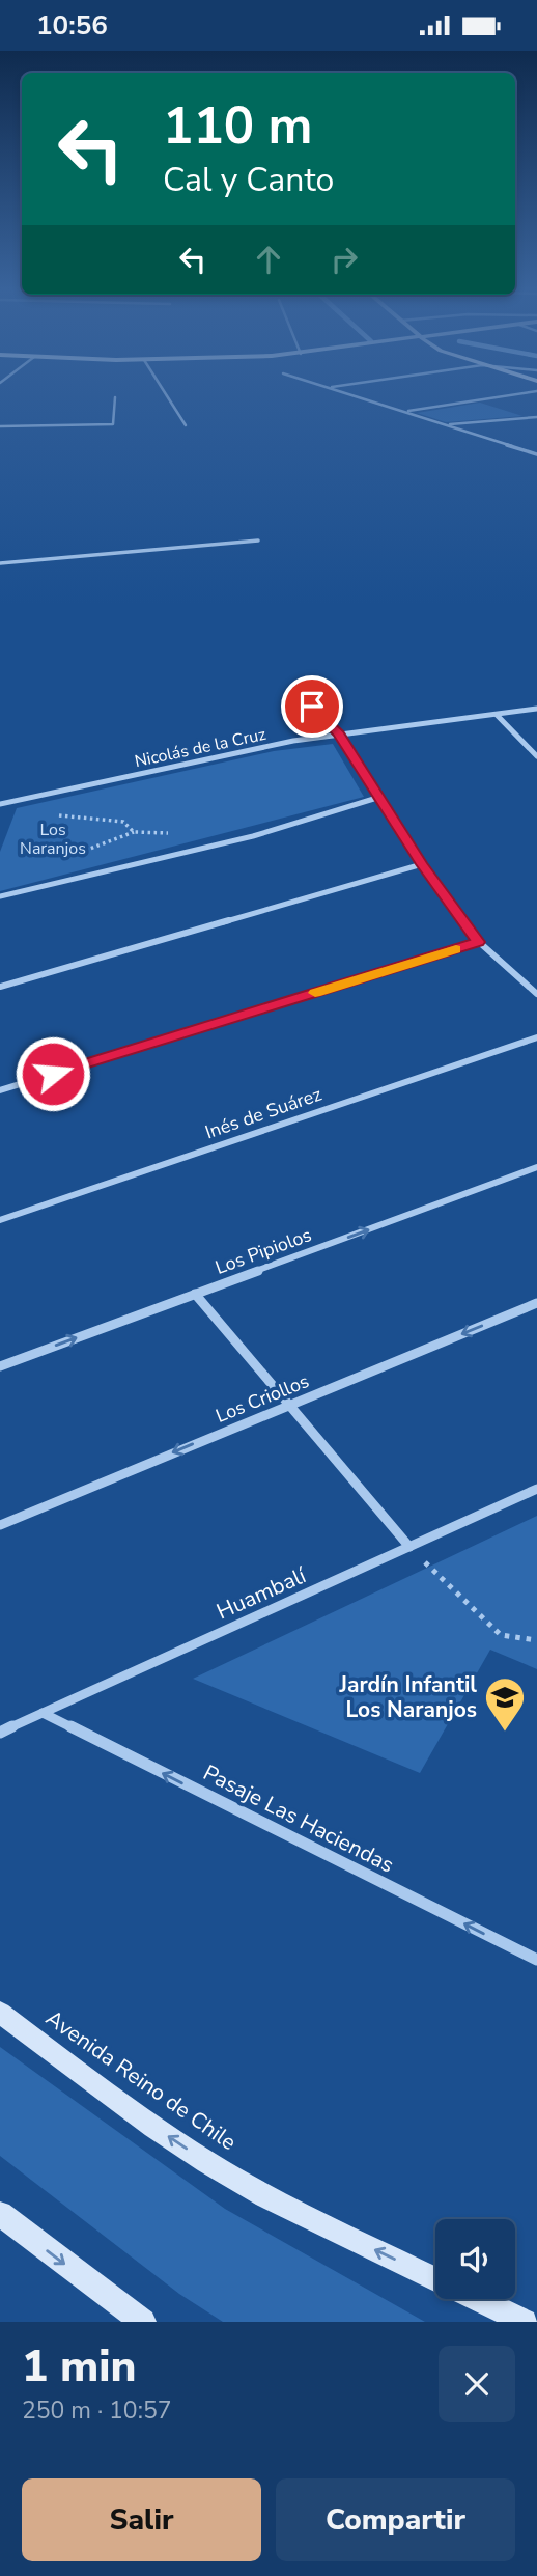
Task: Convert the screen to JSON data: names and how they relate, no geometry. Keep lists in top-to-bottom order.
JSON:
{
  "streets": {
    "street": [
      "Nicolás de la Cruz",
      "Inés de Suárez",
      "Los Pipiolos",
      "Los Criollos",
      "Huambalí",
      "Pasaje Las Haciendas",
      "Avenida Reino de Chile"
    ]
  },
  "crossings": [
    ["Huambalí", "Pasaje Las Haciendas"]
  ],
  "one_way": [
    "Los Pipiolos",
    "Los Criollos",
    "Pasaje Las Haciendas",
    "Avenida Reino de Chile"
  ],
  "parks": ["Los Naranjos"],
  "places": {
    "school or university": ["Jardín Infantil Los Naranjos"]
  },
  "page": {
    "status": "10:56",
    "turn": ["110 m", "Cal y Canto"],
    "heading": ["1 min", "250 m · 10:57"],
    "buttons": ["Salir", "Compartir"]
  }
}
